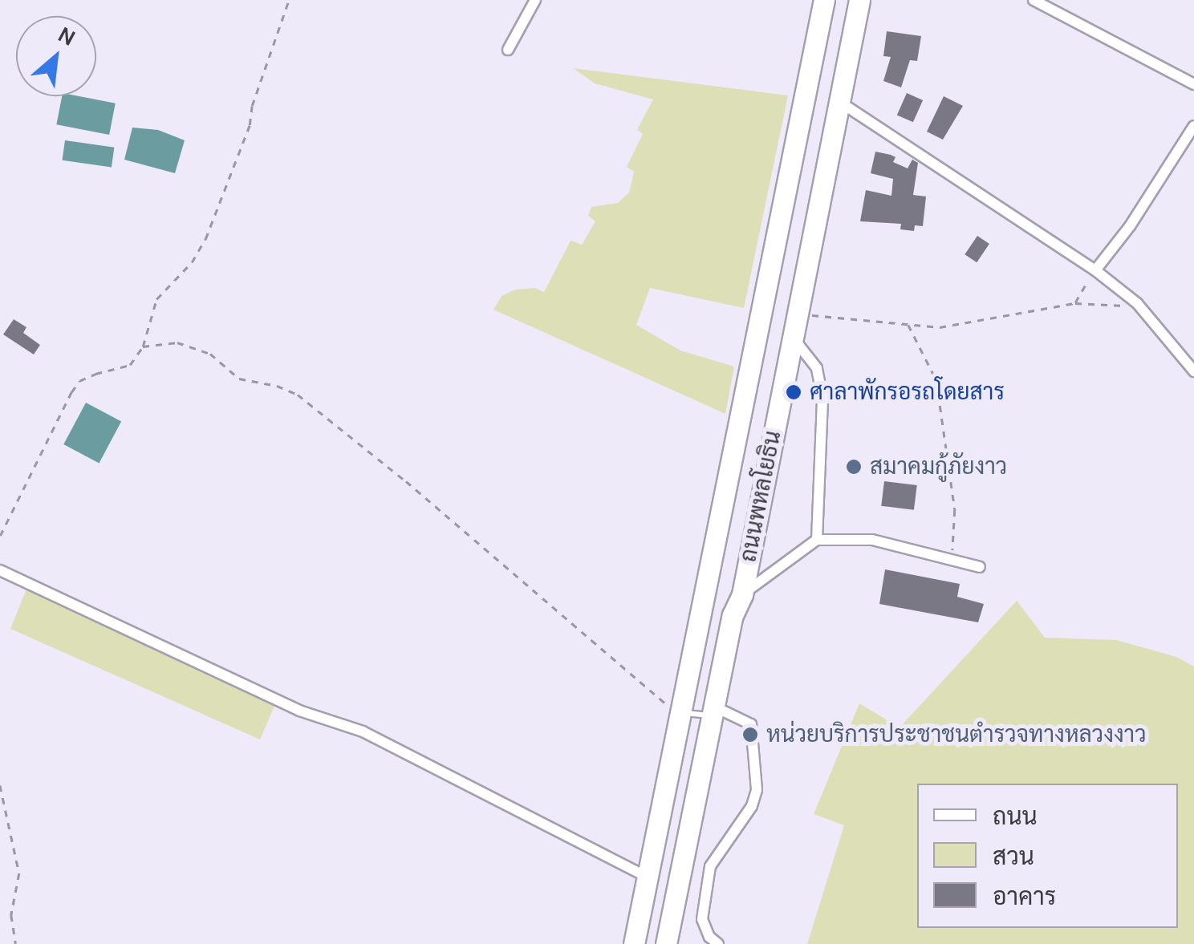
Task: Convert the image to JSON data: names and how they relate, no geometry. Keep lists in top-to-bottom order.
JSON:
{
  "streets": {
    "highway": ["ถนนพหลโยธิน"]
  },
  "places": ["ศาลาพักรอรถโดยสาร", "สมาคมกู้ภัยงาว", "หน่วยบริการประชาชนตำรวจทางหลวงงาว"],
  "legend": ["ถนน", "สวน", "อาคาร"],
  "north": "top right"
}
